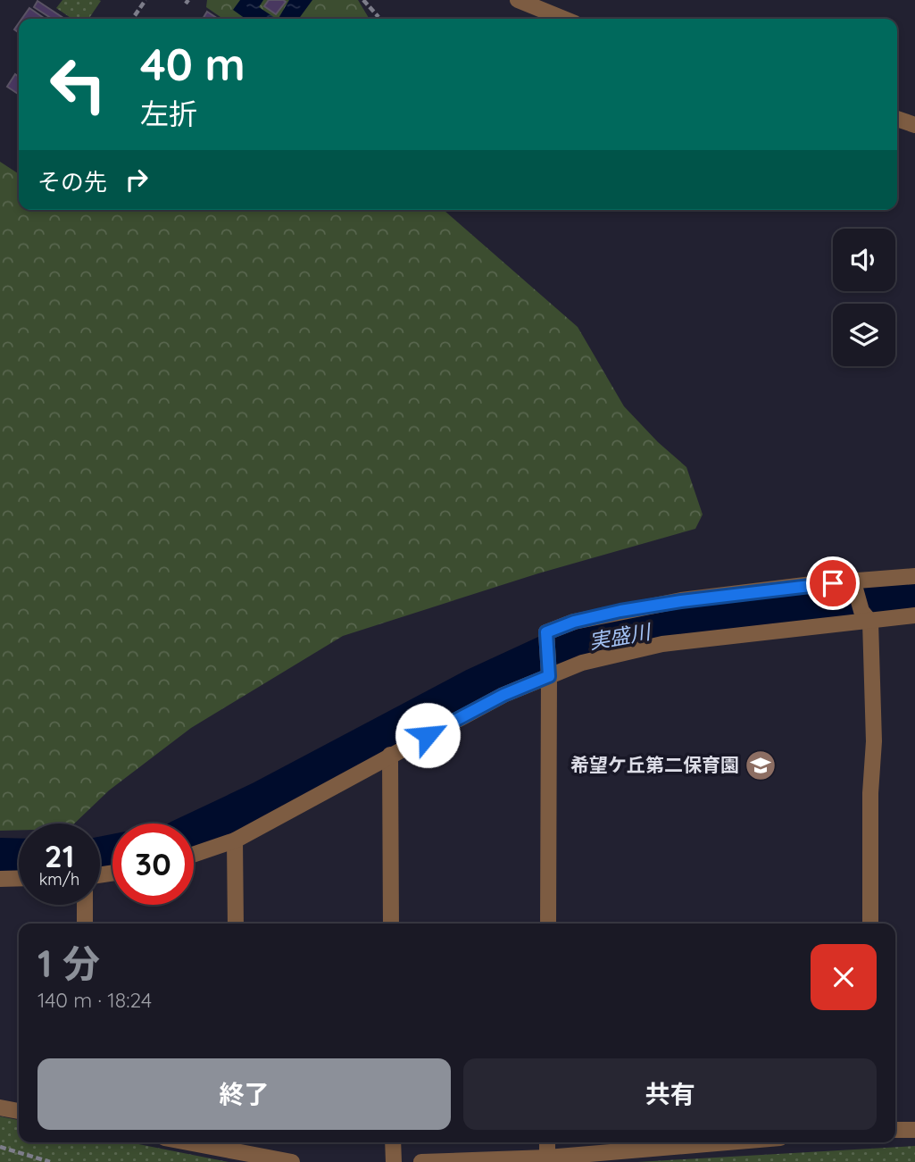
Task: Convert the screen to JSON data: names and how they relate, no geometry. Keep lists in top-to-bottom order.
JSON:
{
  "water": ["実盛川"],
  "places": {
    "school or university": ["希望ケ丘第二保育園"]
  },
  "page": {
    "turn": ["40 m", "左折"],
    "then": "その先",
    "speed": "21 km/h",
    "limit": "30",
    "heading": ["1 分", "140 m · 18:24"],
    "buttons": ["終了", "共有"]
  }
}
